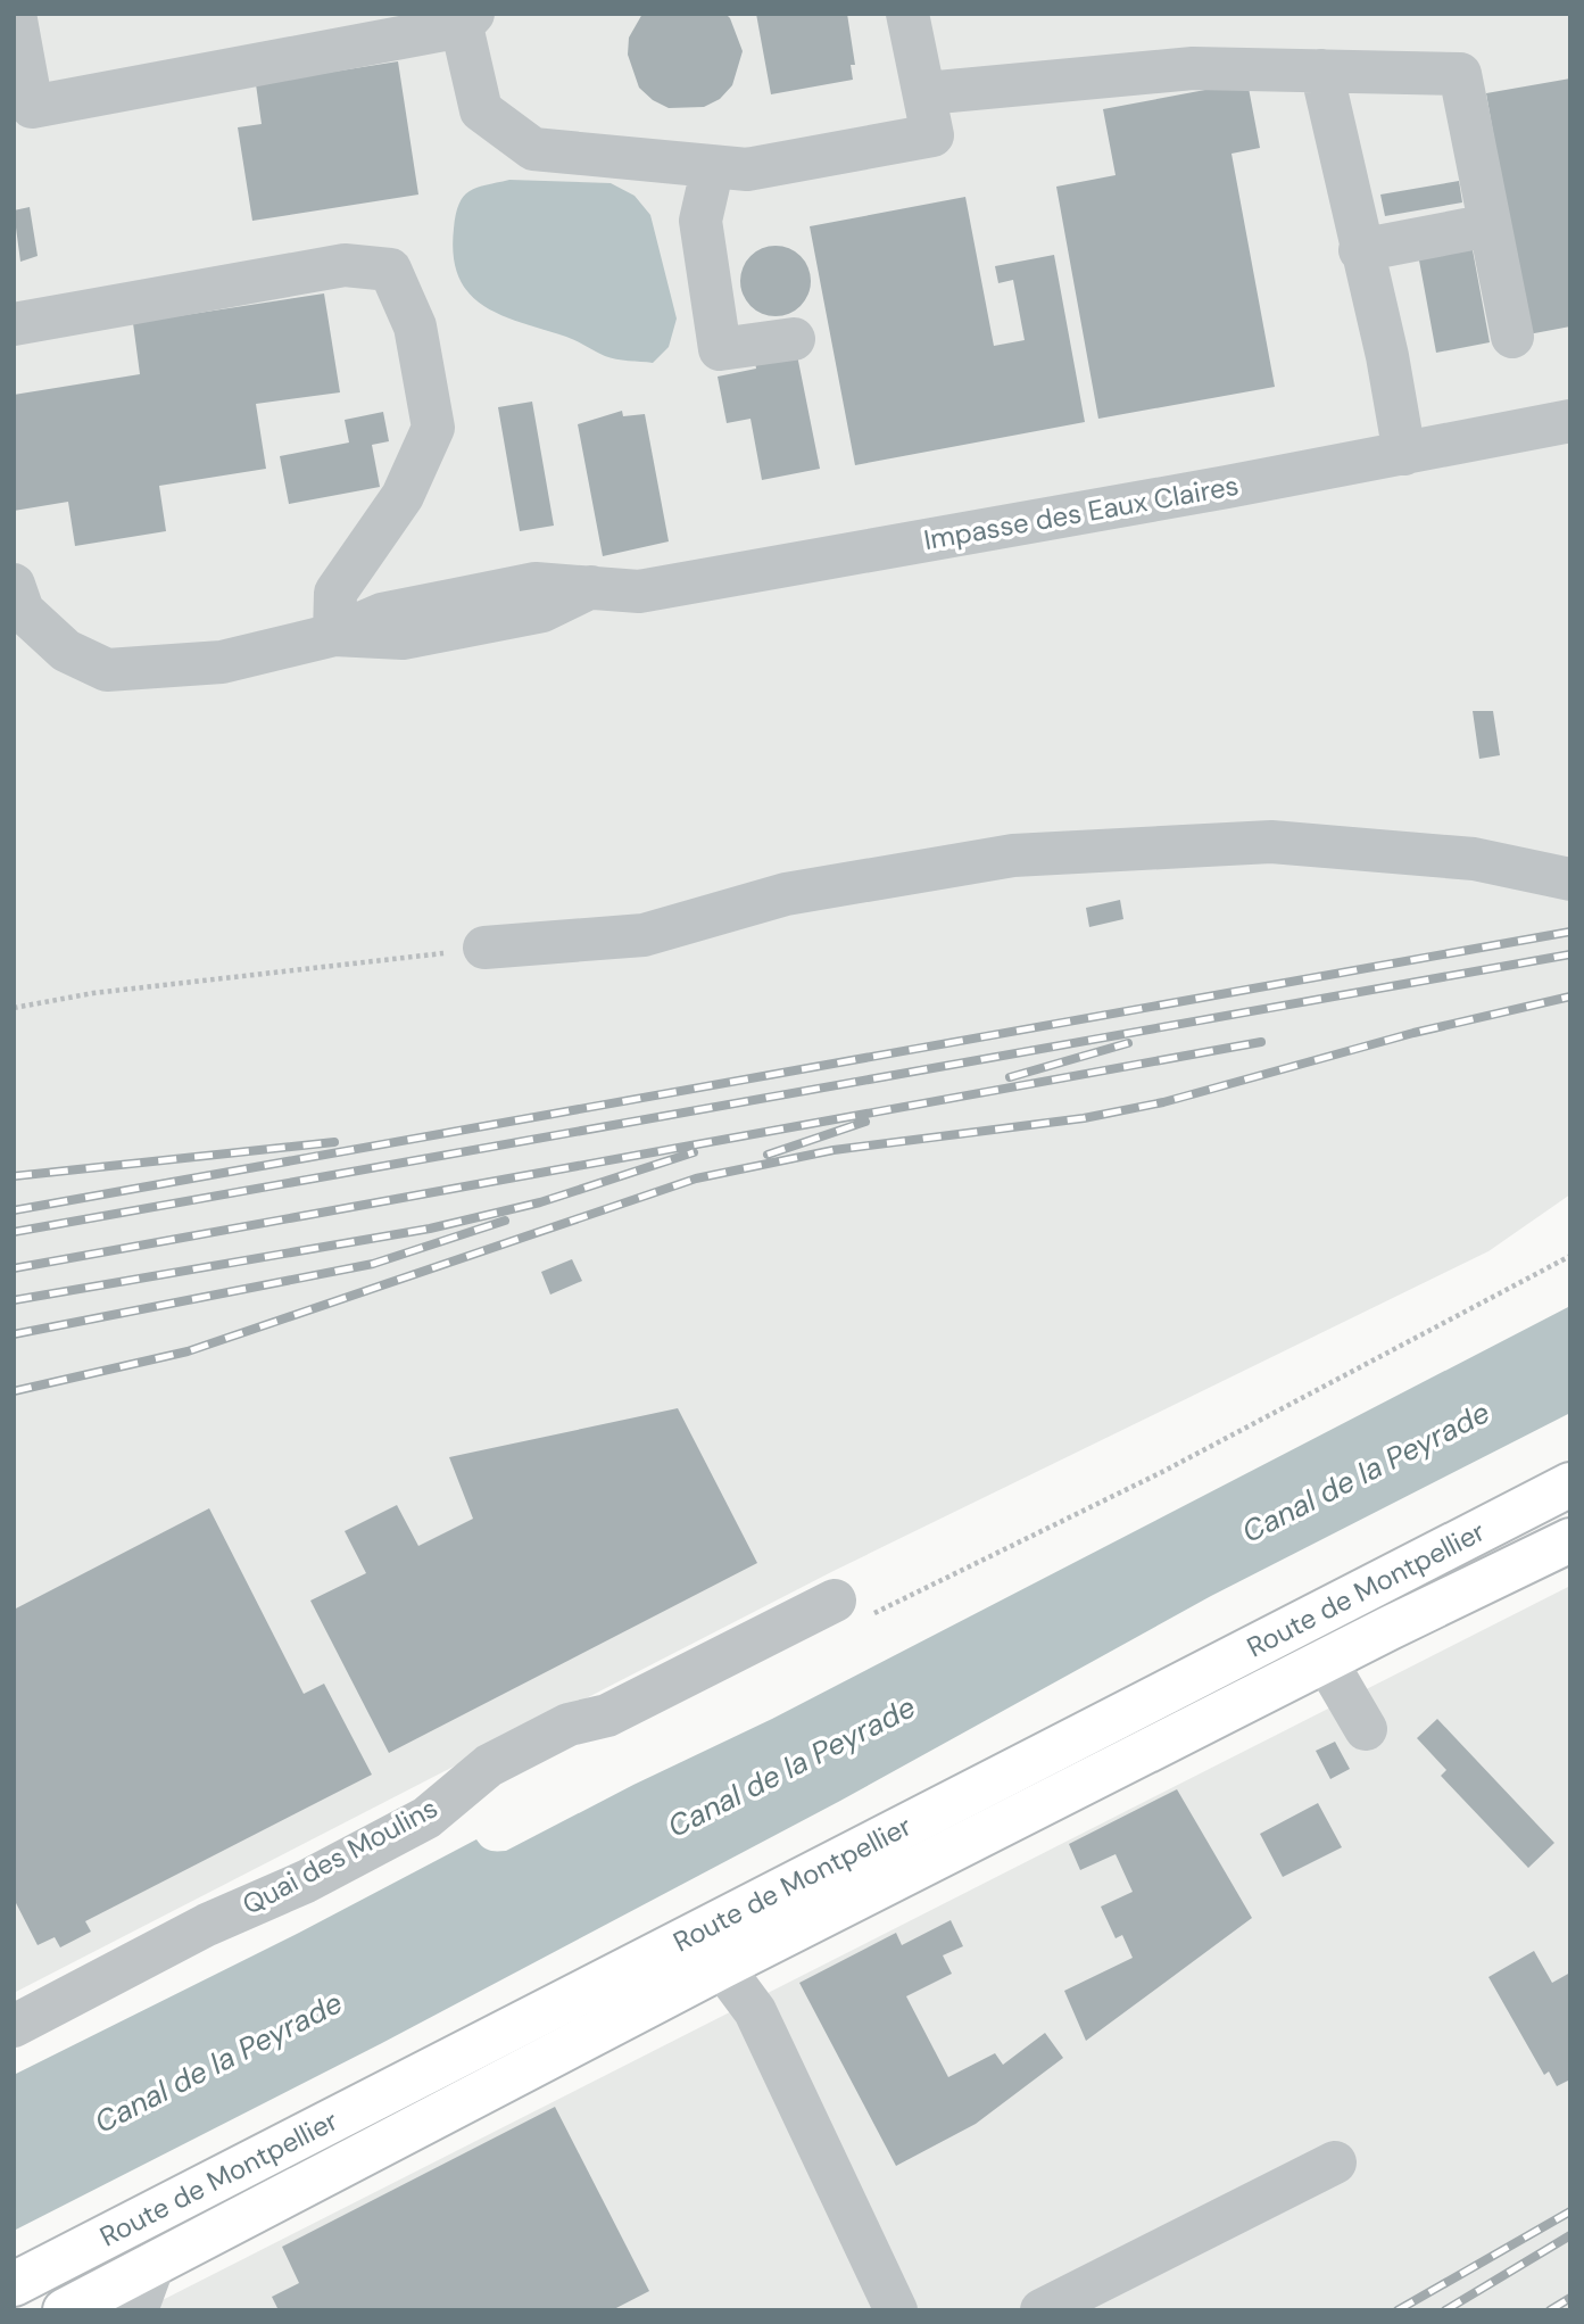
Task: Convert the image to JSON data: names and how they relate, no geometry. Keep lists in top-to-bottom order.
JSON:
{
  "streets": {
    "main road": ["Route de Montpellier"],
    "street": ["Impasse des Eaux Claires", "Quai des Moulins"]
  },
  "water": ["Canal de la Peyrade"]
}
